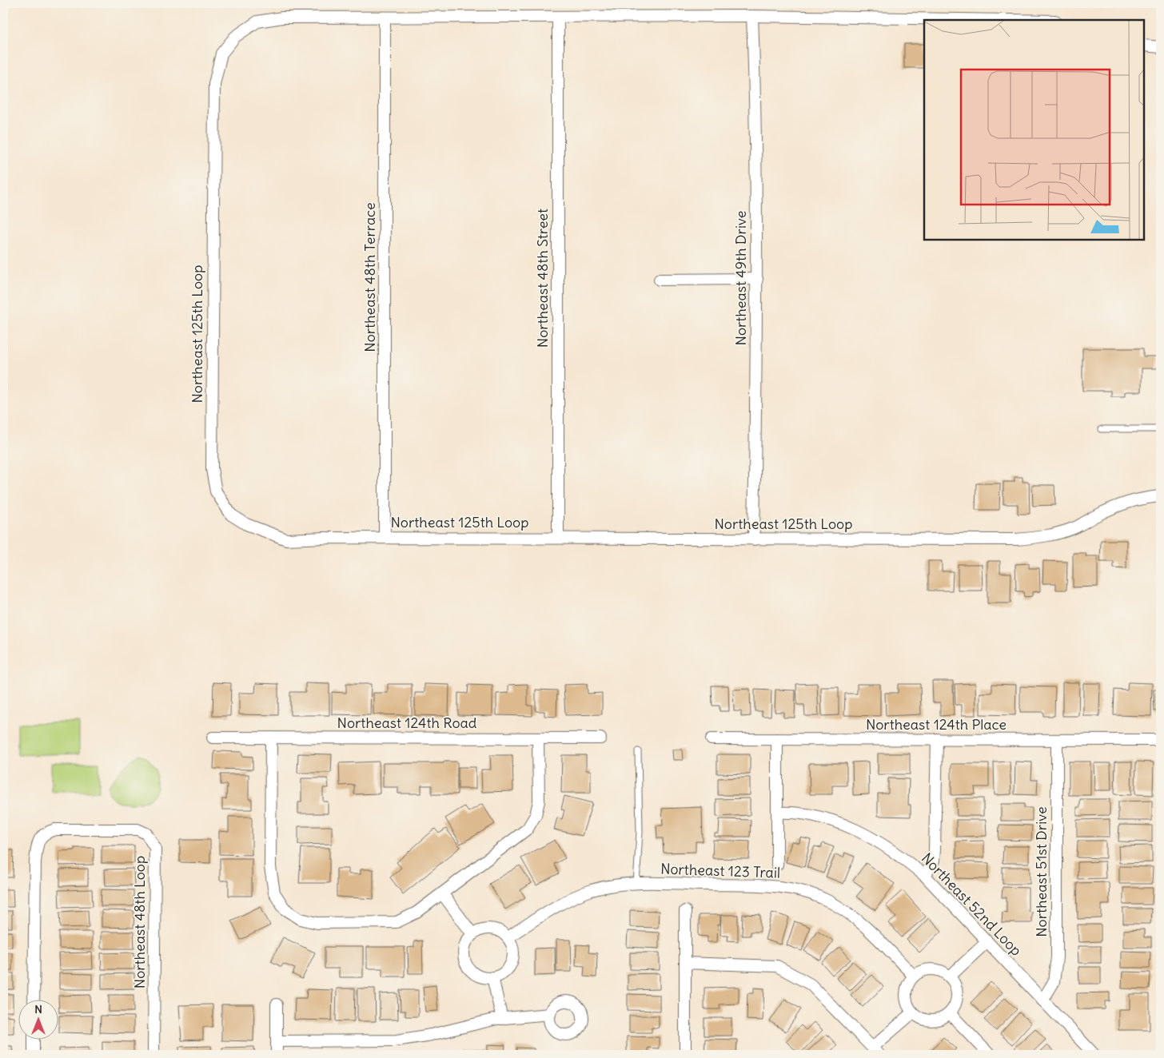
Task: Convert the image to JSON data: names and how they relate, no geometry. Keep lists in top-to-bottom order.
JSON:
{
  "streets": {
    "street": [
      "Northeast 48th Terrace",
      "Northeast 48th Street",
      "Northeast 49th Drive",
      "Northeast 125th Loop",
      "Northeast 124th Road",
      "Northeast 124th Place",
      "Northeast 123 Trail",
      "Northeast 51st Drive",
      "Northeast 52nd Loop",
      "Northeast 48th Loop"
    ]
  },
  "crossings": [
    ["Northeast 48th Terrace", "Northeast 125th Loop"],
    ["Northeast 48th Street", "Northeast 125th Loop"],
    ["Northeast 49th Drive", "Northeast 125th Loop"],
    ["Northeast 124th Place", "Northeast 51st Drive"],
    ["Northeast 51st Drive", "Northeast 52nd Loop"]
  ],
  "north": "top"
}
